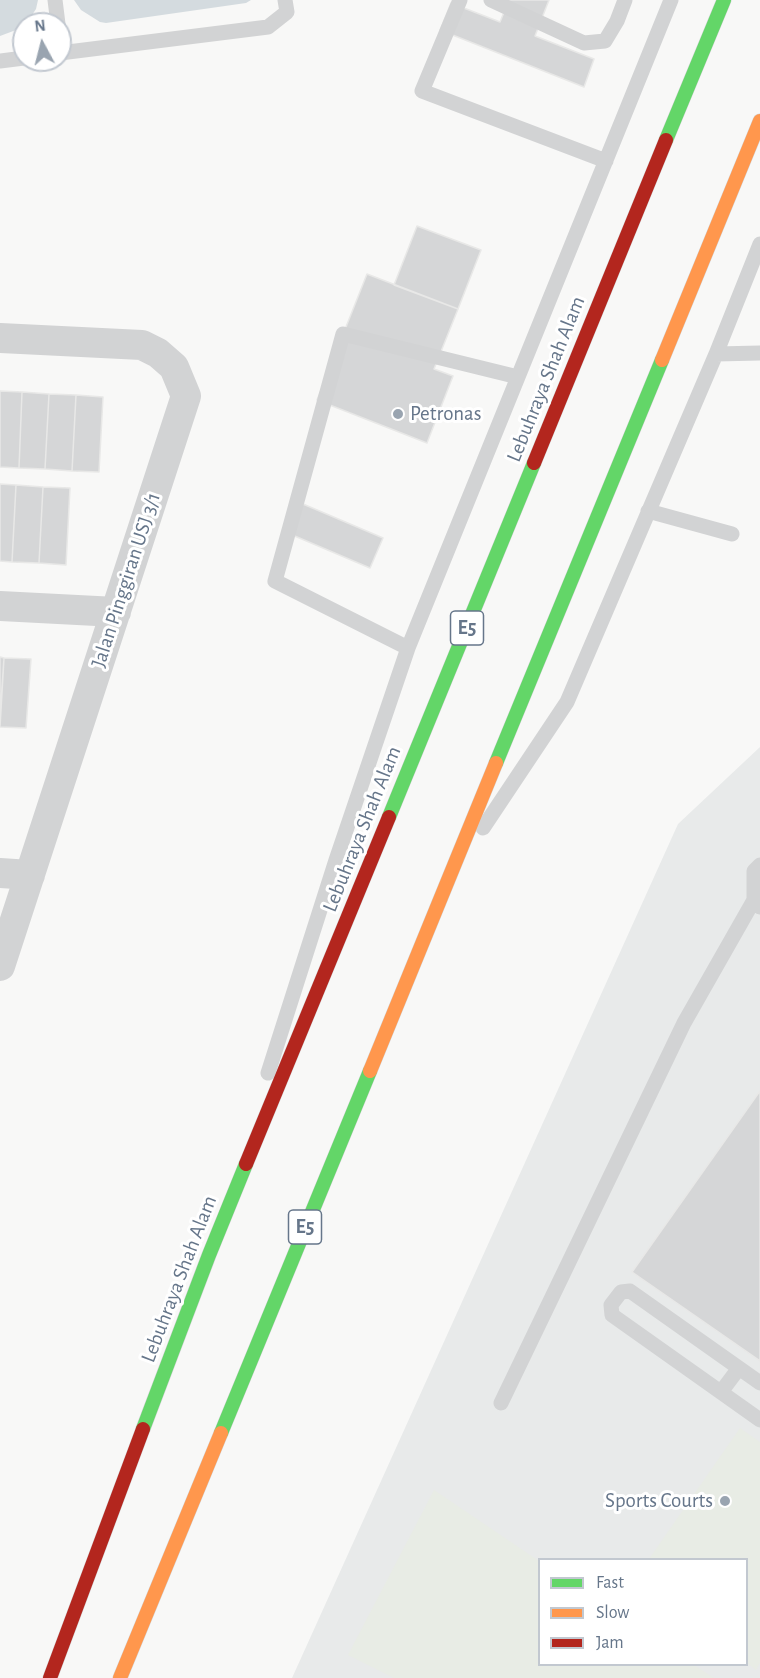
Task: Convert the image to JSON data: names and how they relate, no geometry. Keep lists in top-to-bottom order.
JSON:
{
  "streets": {
    "highway": ["Lebuhraya Shah Alam", "E5"],
    "street": ["Jalan Pinggiran USJ 3/1"]
  },
  "places": ["Petronas", "Sports Courts"],
  "legend": ["Fast", "Slow", "Jam"],
  "north": "top"
}
